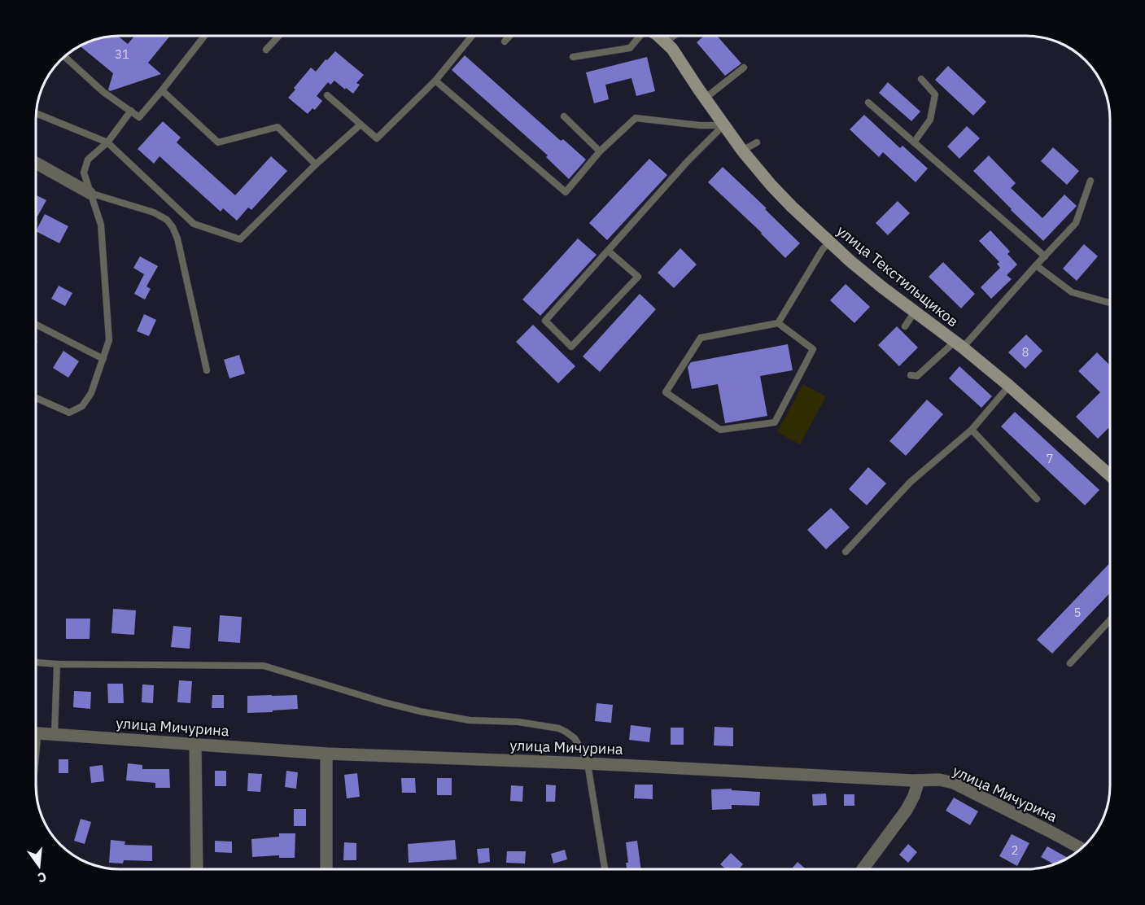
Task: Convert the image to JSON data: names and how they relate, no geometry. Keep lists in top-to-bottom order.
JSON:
{
  "streets": {
    "main road": ["улица Текстильщиков"],
    "street": ["улица Мичурина"]
  },
  "house_numbers": [
    "31",
    "8",
    "7",
    "5",
    "2"
  ],
  "north": "bottom"
}
